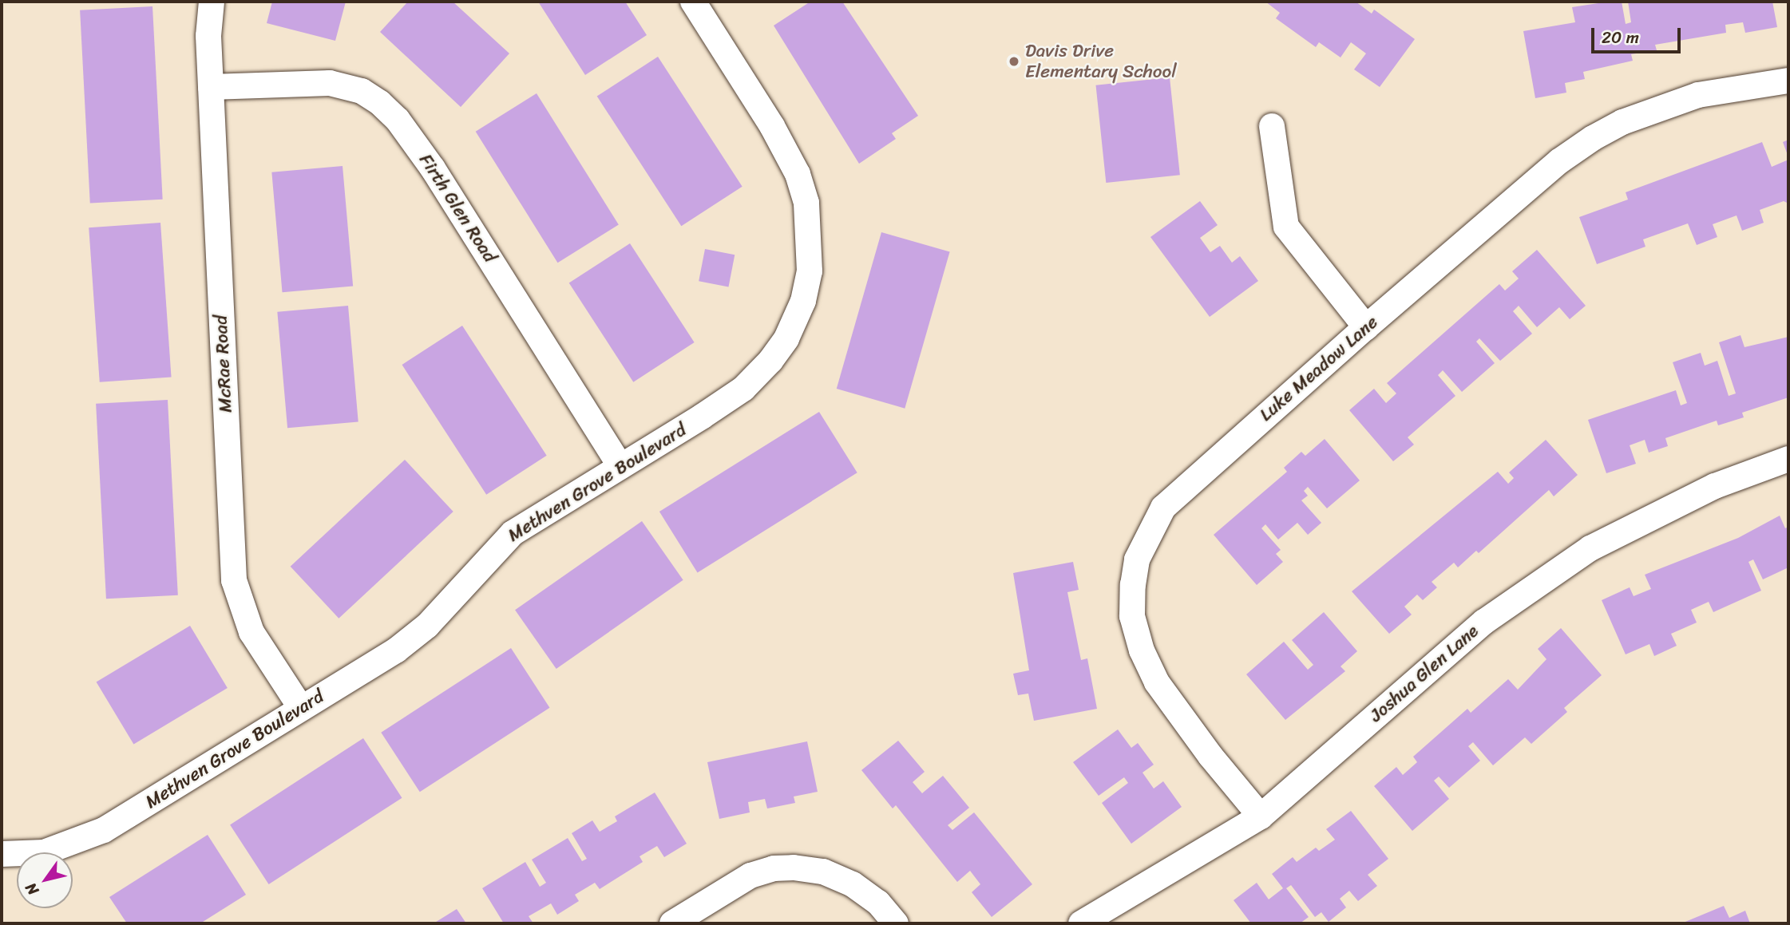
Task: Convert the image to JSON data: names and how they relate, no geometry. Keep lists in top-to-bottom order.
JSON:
{
  "streets": {
    "street": [
      "Firth Glen Road",
      "McRae Road",
      "Luke Meadow Lane",
      "Methven Grove Boulevard",
      "Joshua Glen Lane"
    ]
  },
  "crossings": [
    ["Firth Glen Road", "McRae Road"],
    ["Firth Glen Road", "Methven Grove Boulevard"],
    ["McRae Road", "Methven Grove Boulevard"],
    ["Luke Meadow Lane", "Joshua Glen Lane"]
  ],
  "places": ["Davis Drive Elementary School"],
  "scale_bar": "20 m",
  "north": "bottom left"
}
